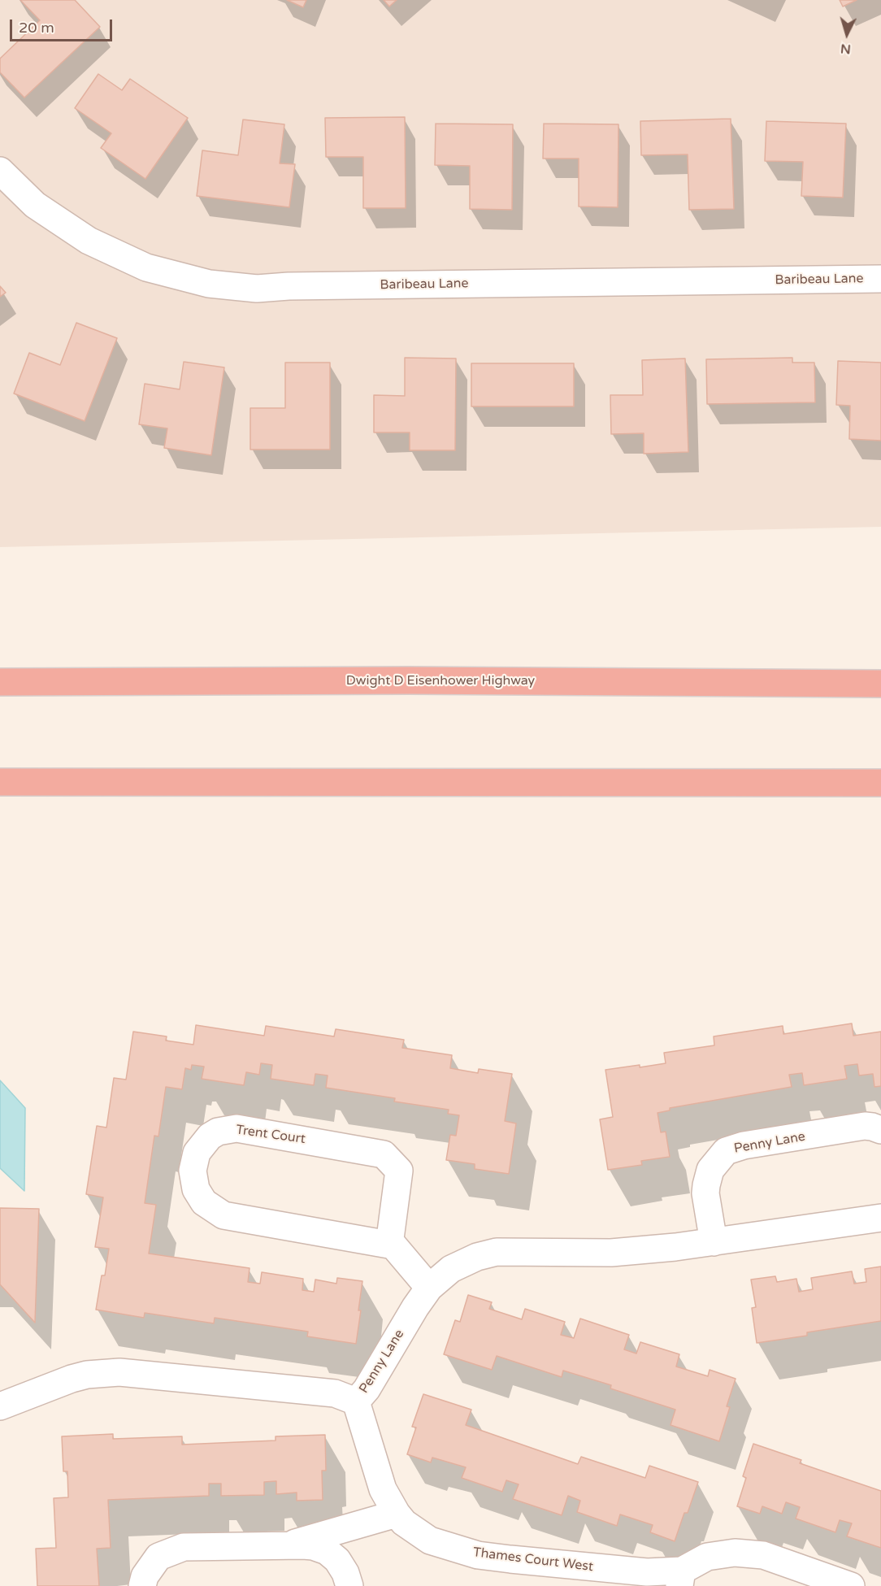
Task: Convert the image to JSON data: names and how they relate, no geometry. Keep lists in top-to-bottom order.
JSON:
{
  "streets": {
    "highway": ["Dwight D Eisenhower Highway"],
    "street": [
      "Baribeau Lane",
      "Trent Court",
      "Penny Lane",
      "Thames Court West"
    ]
  },
  "scale_bar": "20 m",
  "north": "bottom"
}
